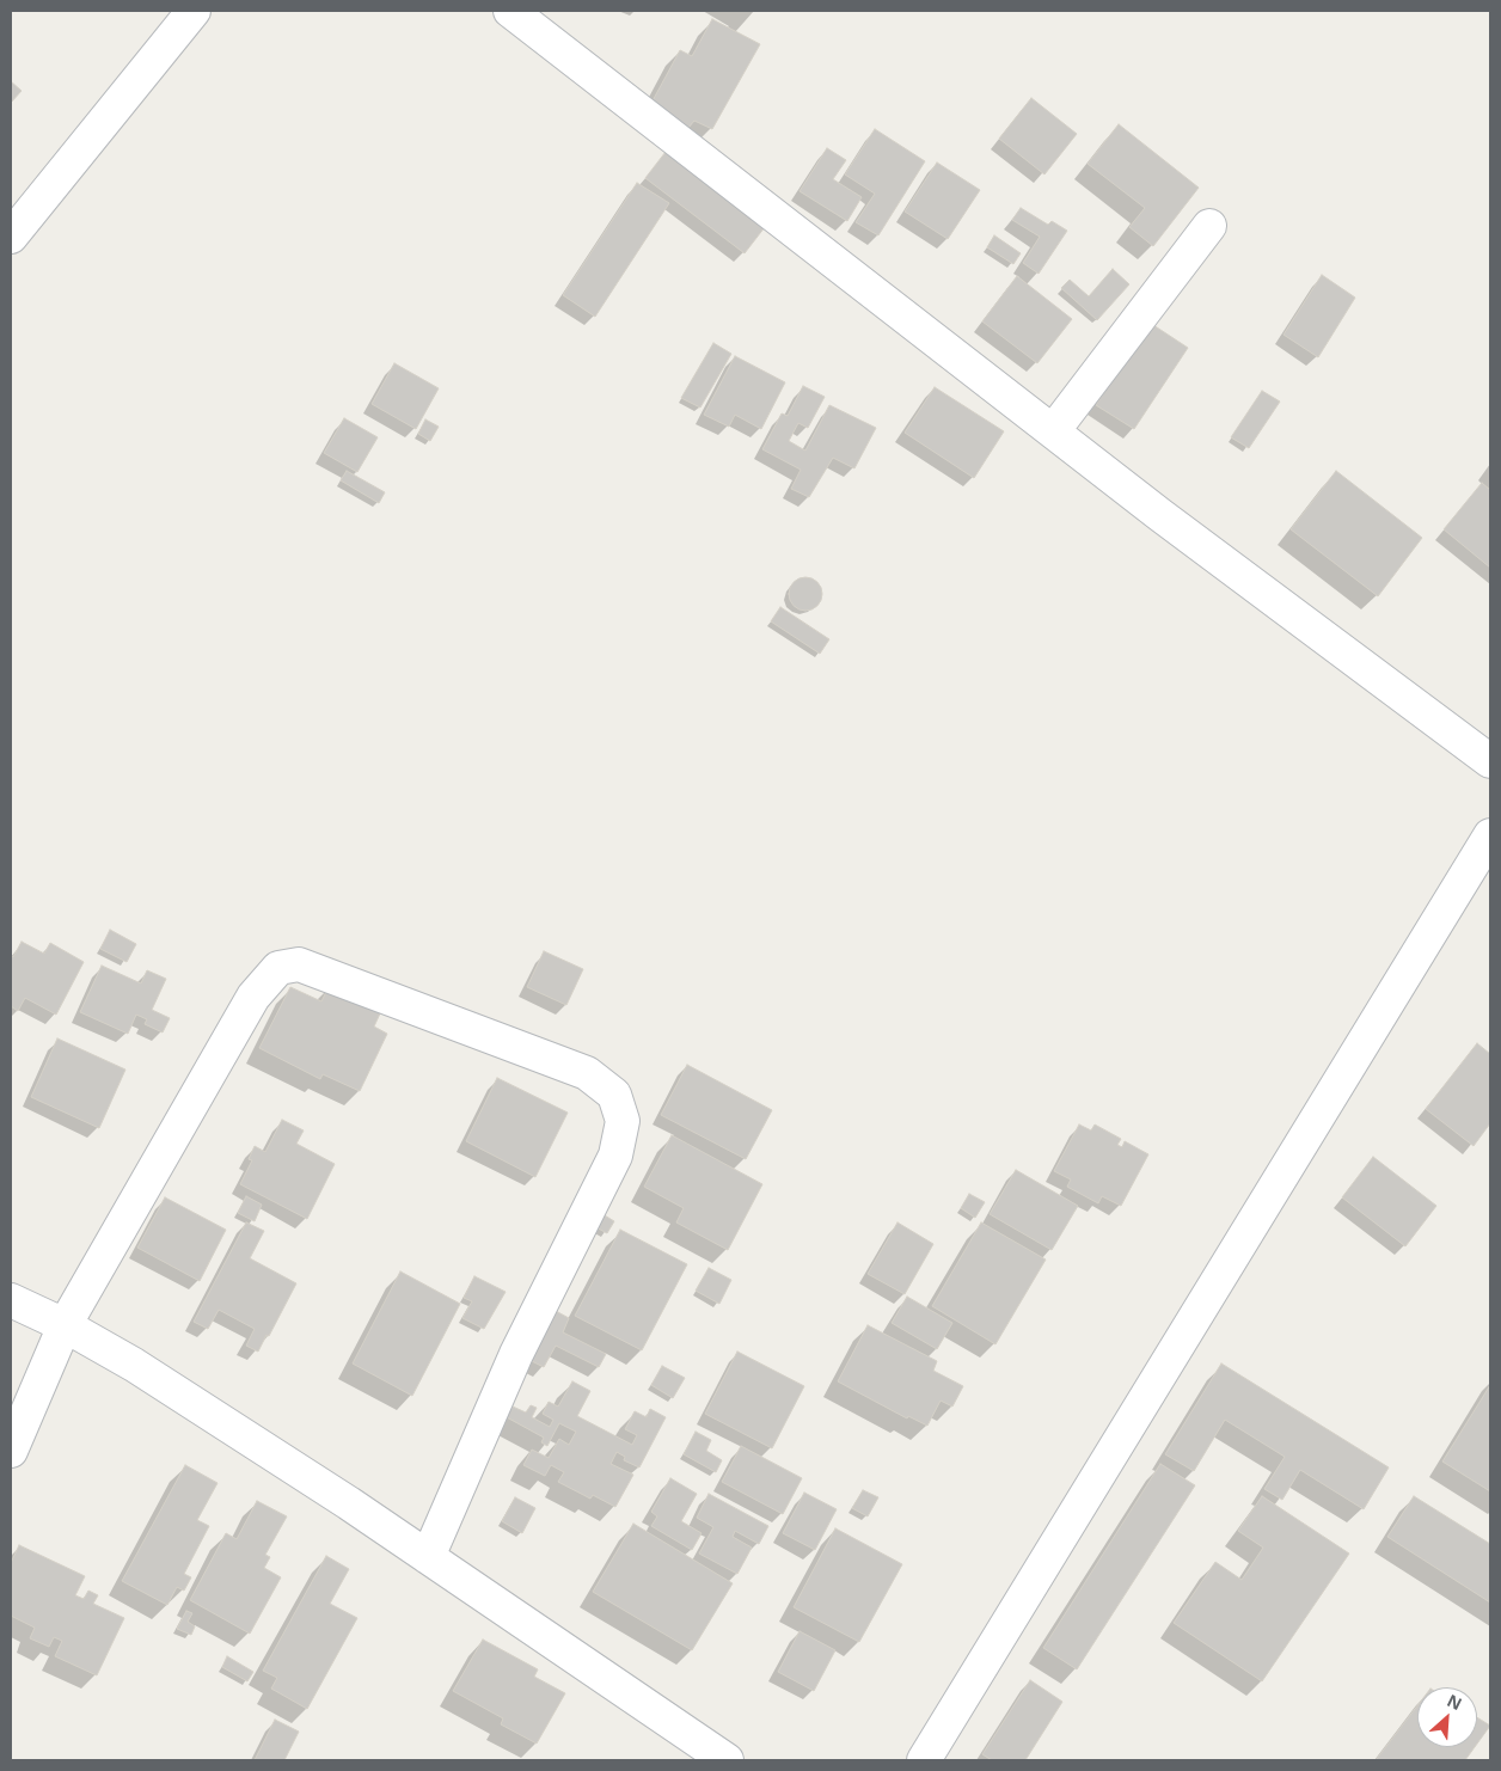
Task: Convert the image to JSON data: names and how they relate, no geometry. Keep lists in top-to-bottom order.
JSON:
{
  "north": "top right"
}
